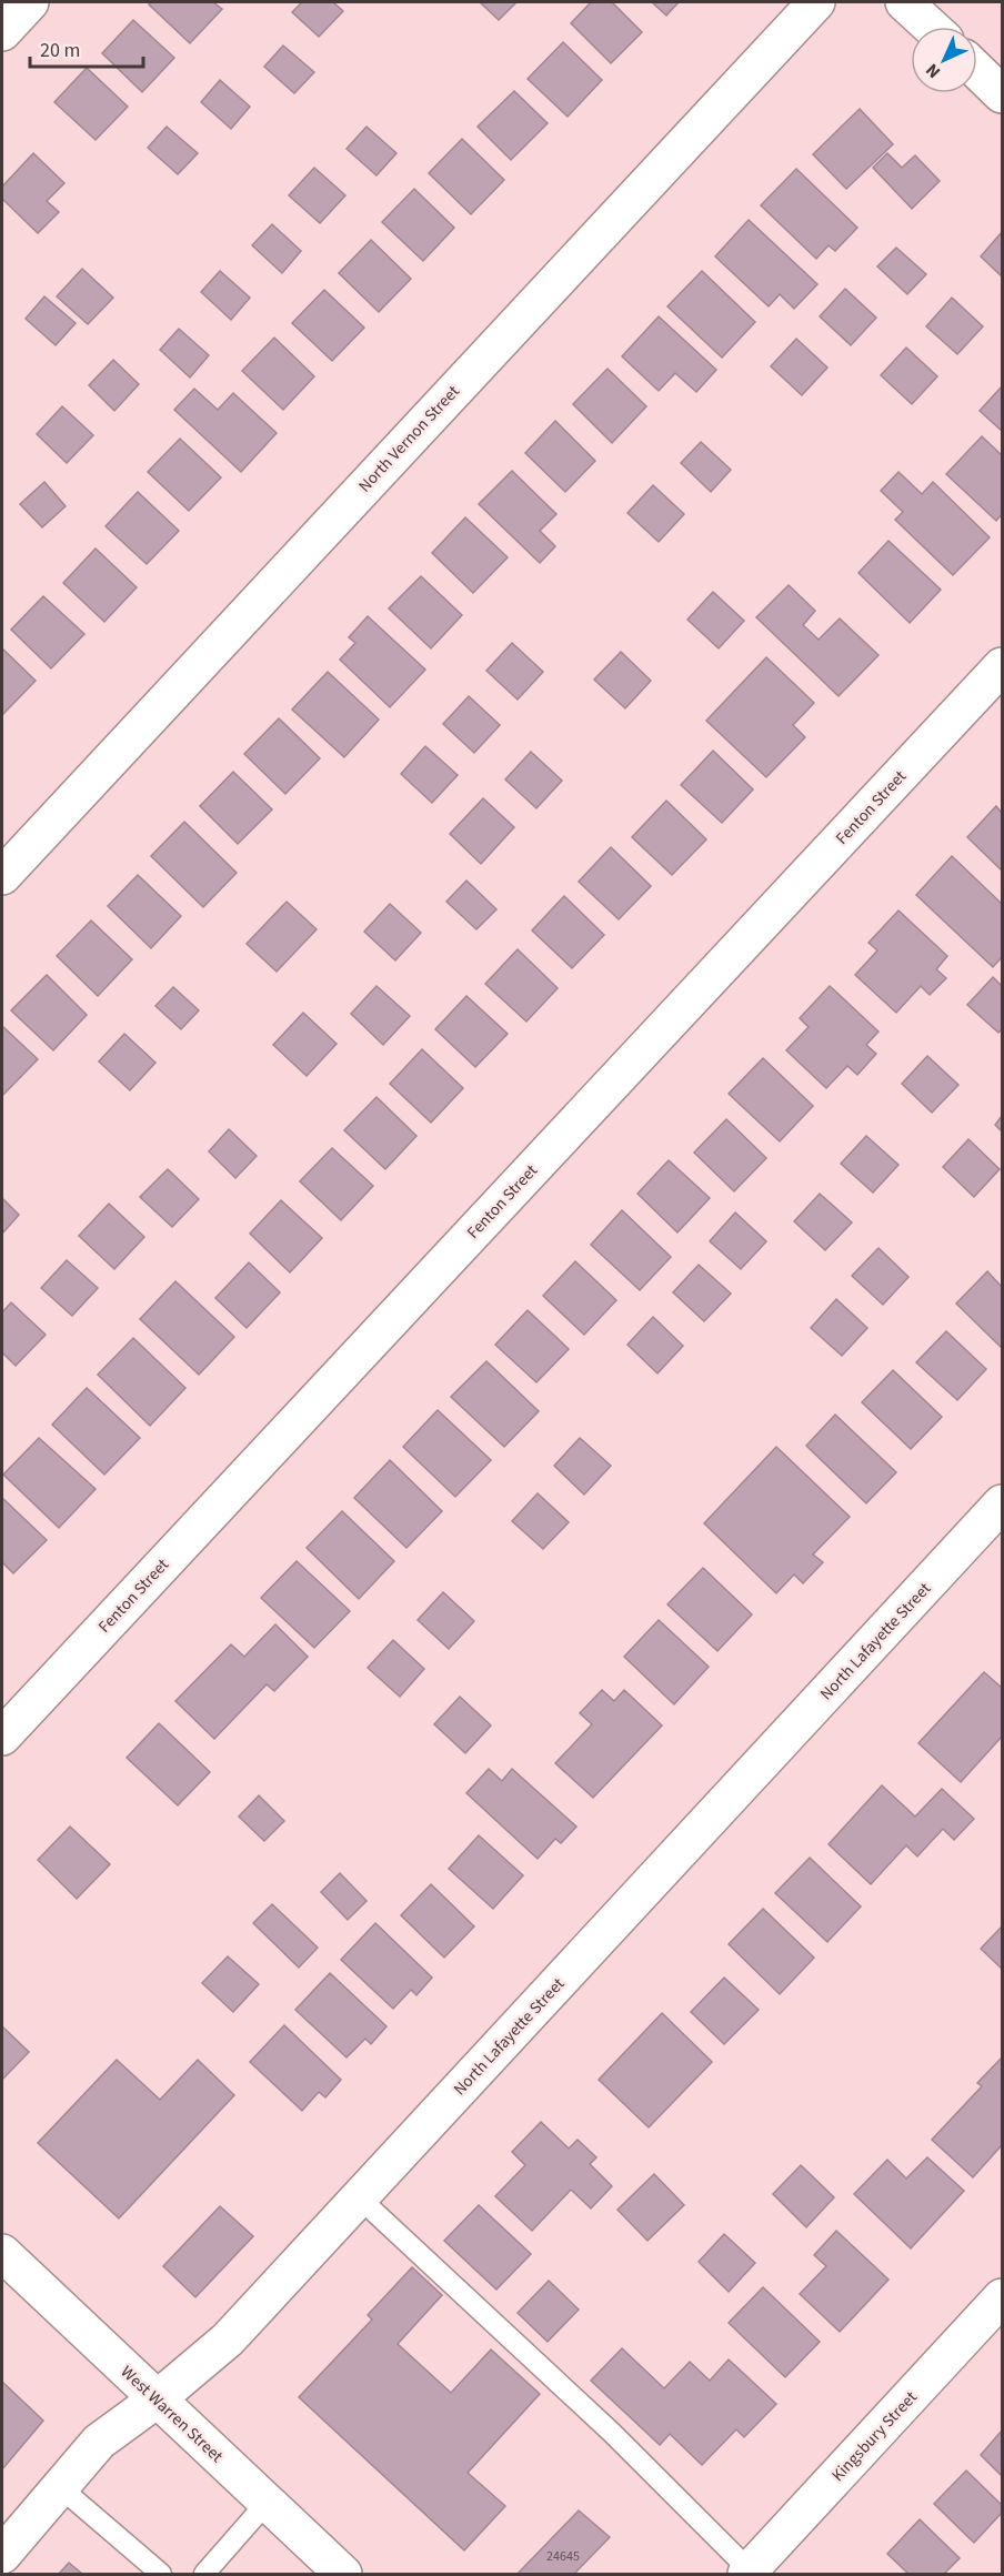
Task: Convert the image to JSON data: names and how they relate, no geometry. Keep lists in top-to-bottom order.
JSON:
{
  "streets": {
    "street": [
      "North Vernon Street",
      "Fenton Street",
      "North Lafayette Street",
      "West Warren Street",
      "Kingsbury Street"
    ]
  },
  "crossings": [
    ["North Lafayette Street", "West Warren Street"]
  ],
  "house_numbers": ["24645"],
  "scale_bar": "20 m",
  "north": "bottom left"
}
